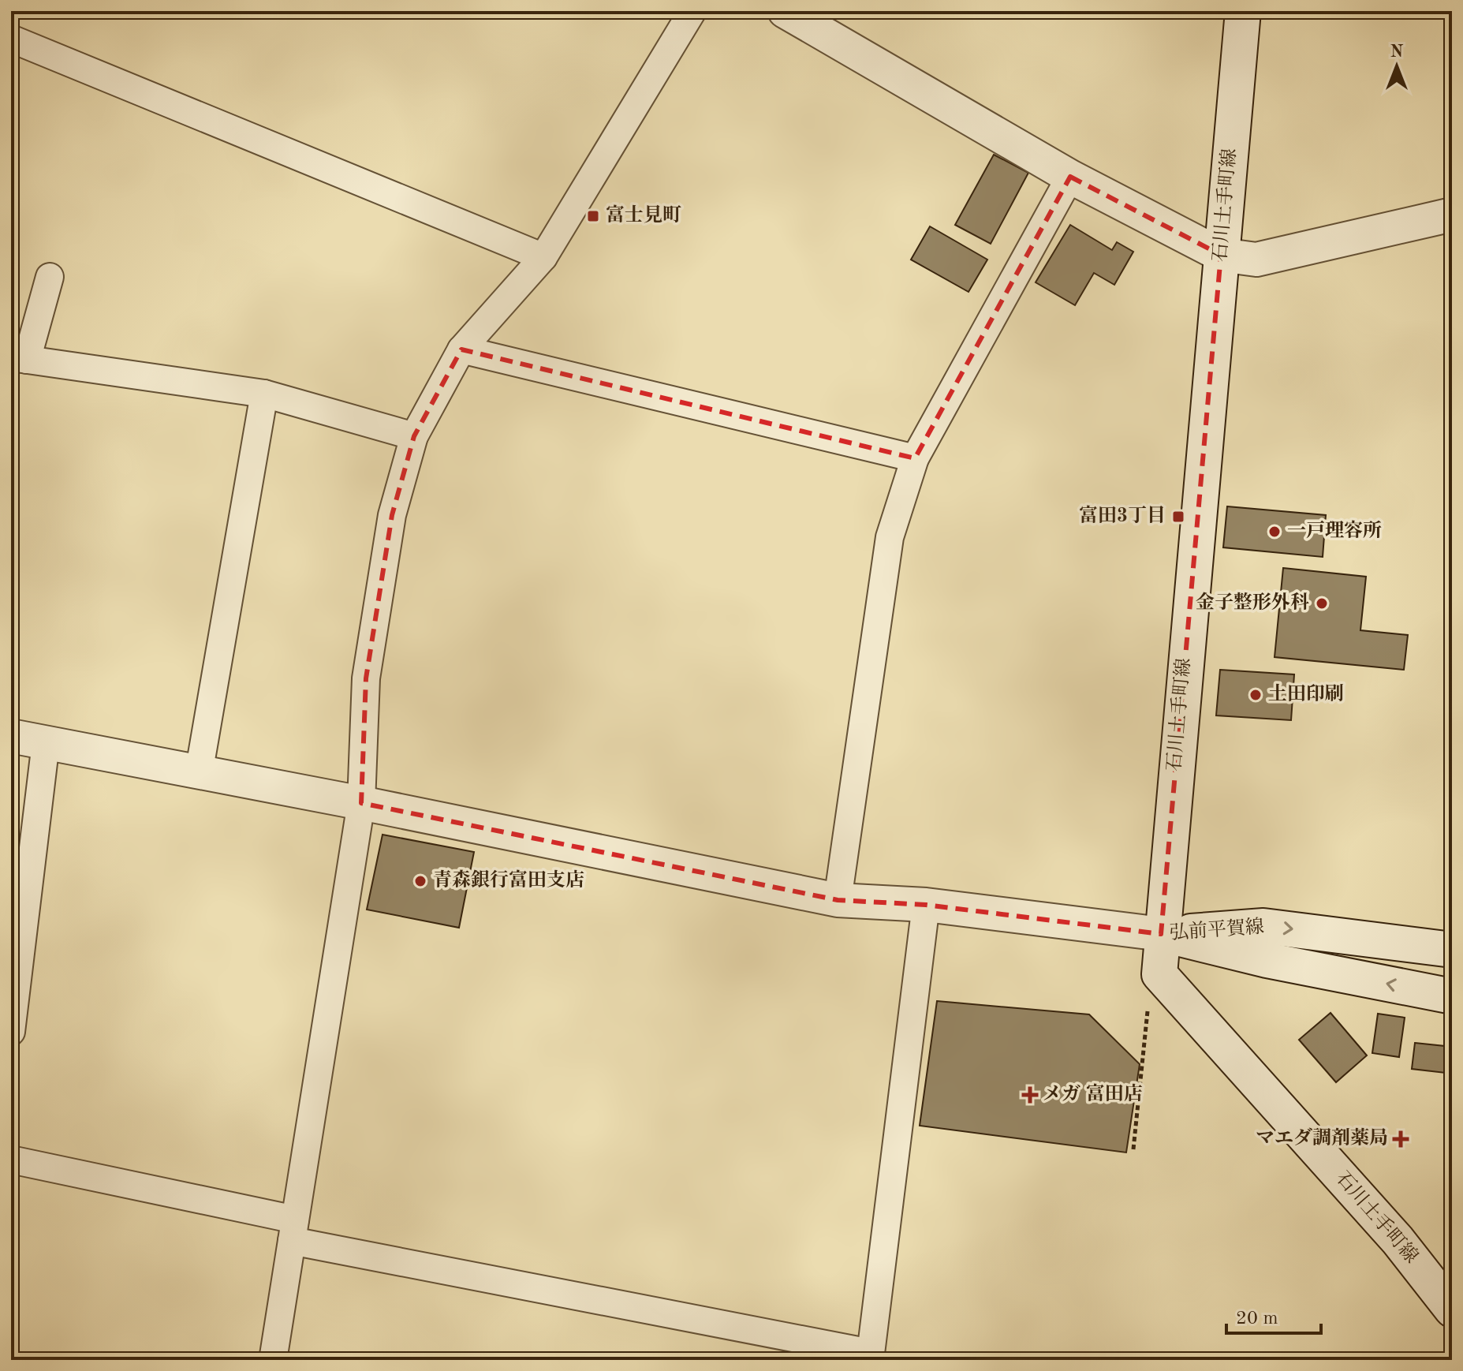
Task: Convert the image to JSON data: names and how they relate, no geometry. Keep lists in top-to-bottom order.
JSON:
{
  "streets": {
    "main road": ["石川土手町線", "弘前平賀線"]
  },
  "crossings": [
    ["石川土手町線", "弘前平賀線"]
  ],
  "places": {
    "transit": ["富士見町", "富田3丁目"],
    "other": [
      "一戸理容所",
      "金子整形外科",
      "土田印刷",
      "青森銀行富田支店"
    ],
    "health": ["メガ 富田店", "マエダ調剤薬局"]
  },
  "scale_bar": "20 m",
  "north": "top"
}
